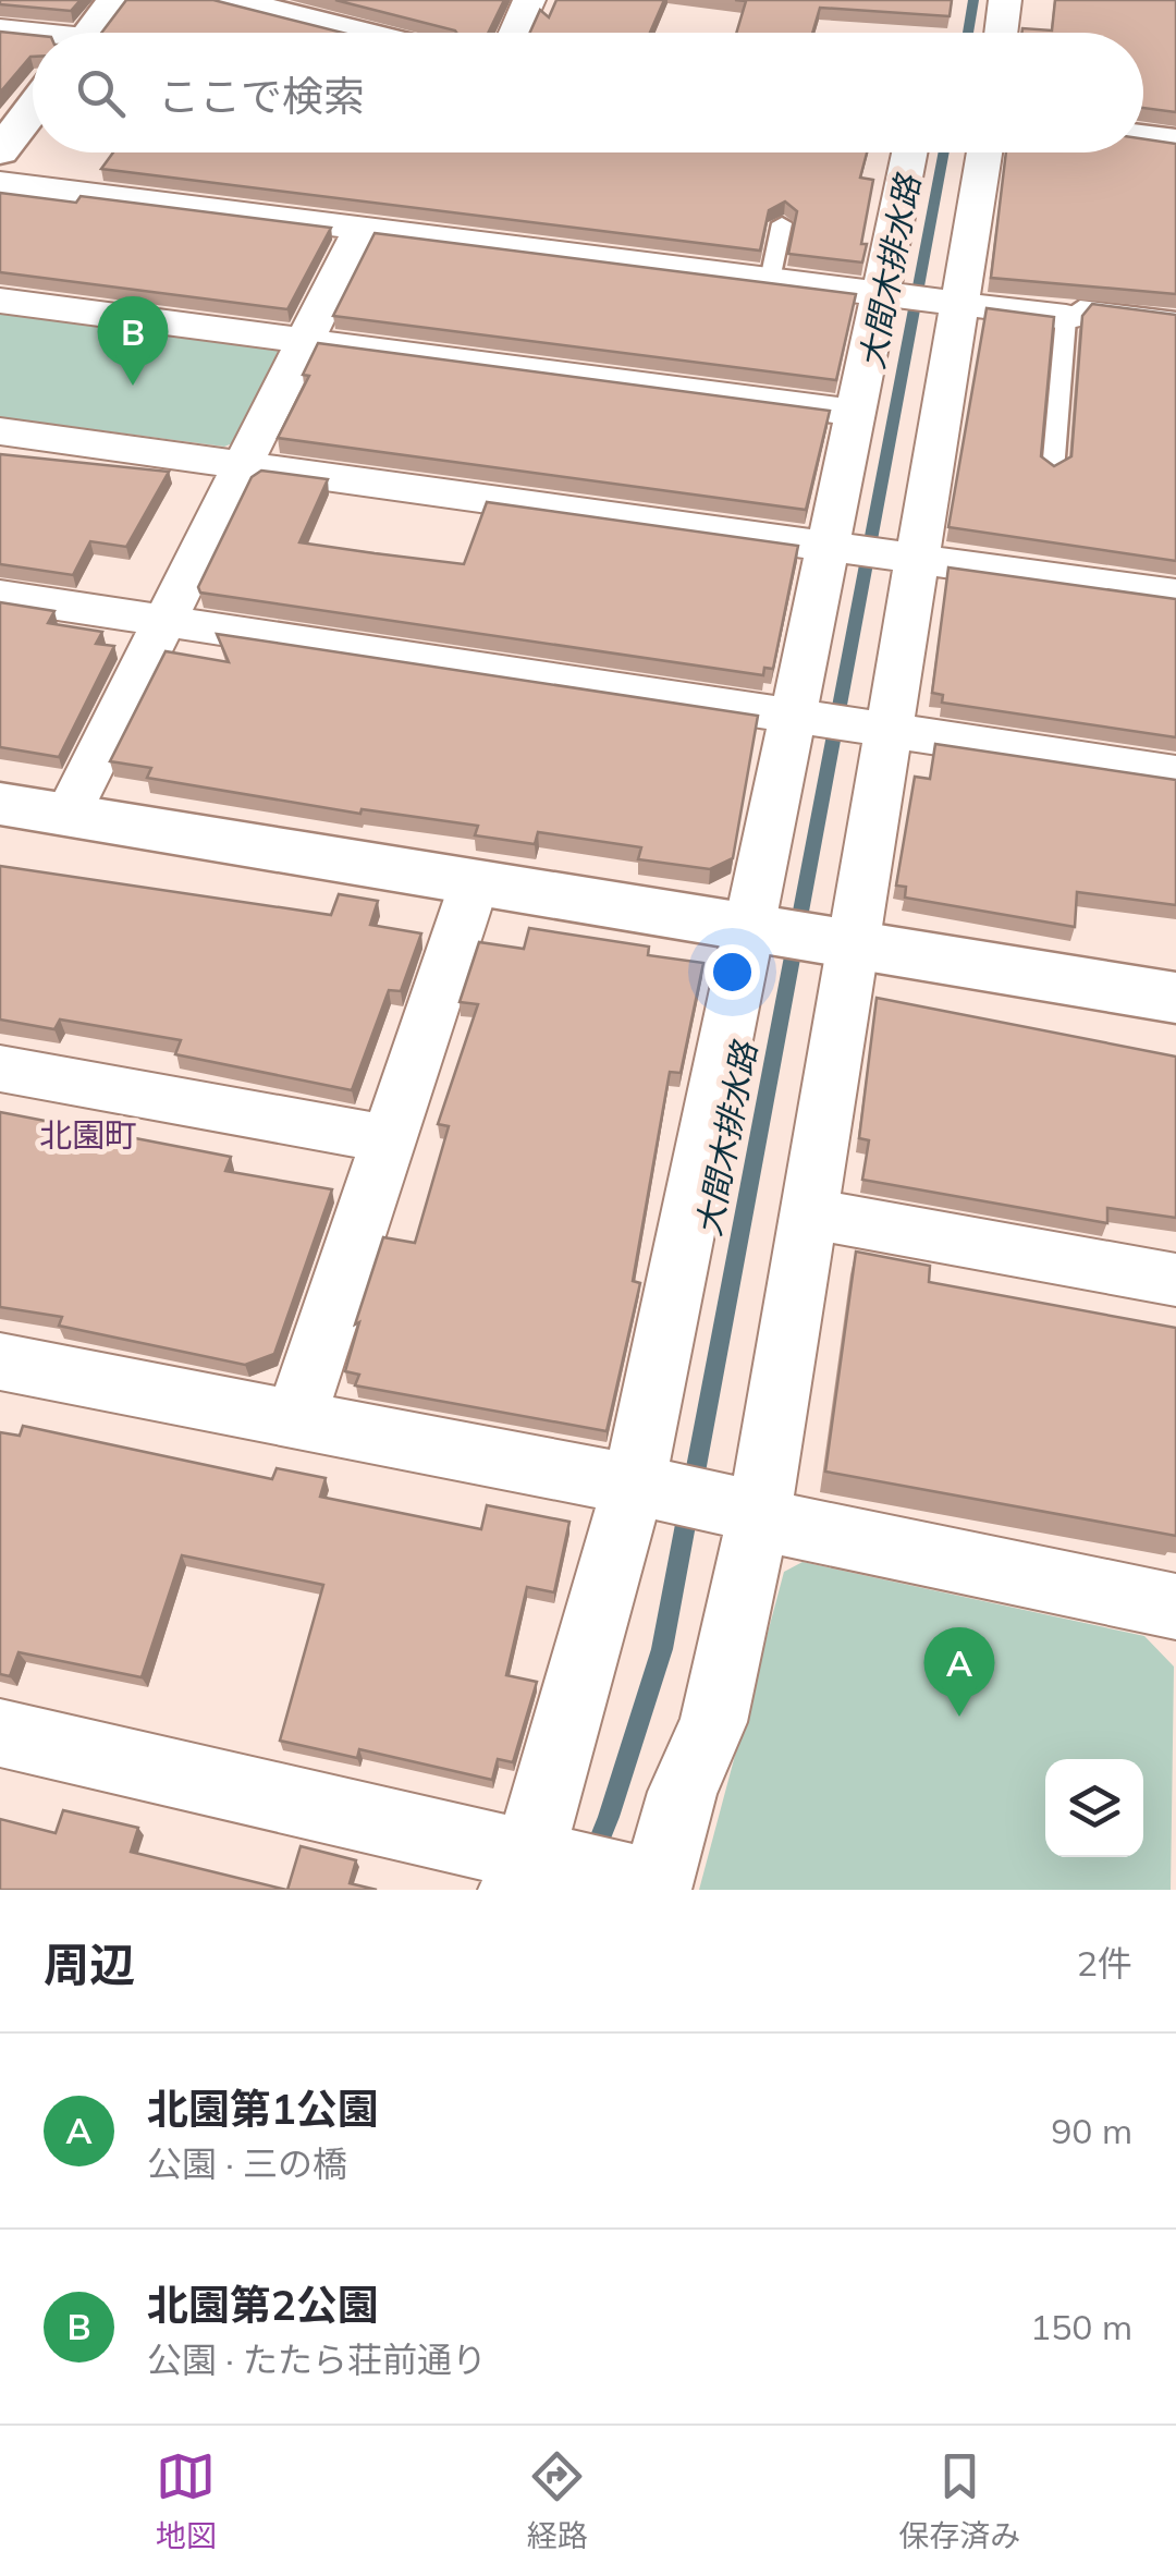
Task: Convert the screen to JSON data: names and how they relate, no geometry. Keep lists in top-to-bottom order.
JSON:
{
  "districts": ["北園町"],
  "water": ["大間木排水路"],
  "page": {
    "search": "ここで検索",
    "pins": ["B", "A"],
    "heading": ["周辺", "2件"],
    "list": [
      {
        "mark": "A",
        "name": "北園第1公園",
        "note": "公園 · 三の橋",
        "value": "90 m"
      },
      {
        "mark": "B",
        "name": "北園第2公園",
        "note": "公園 · たたら荘前通り",
        "value": "150 m"
      }
    ],
    "nav": ["地図", "経路", "保存済み"]
  }
}
